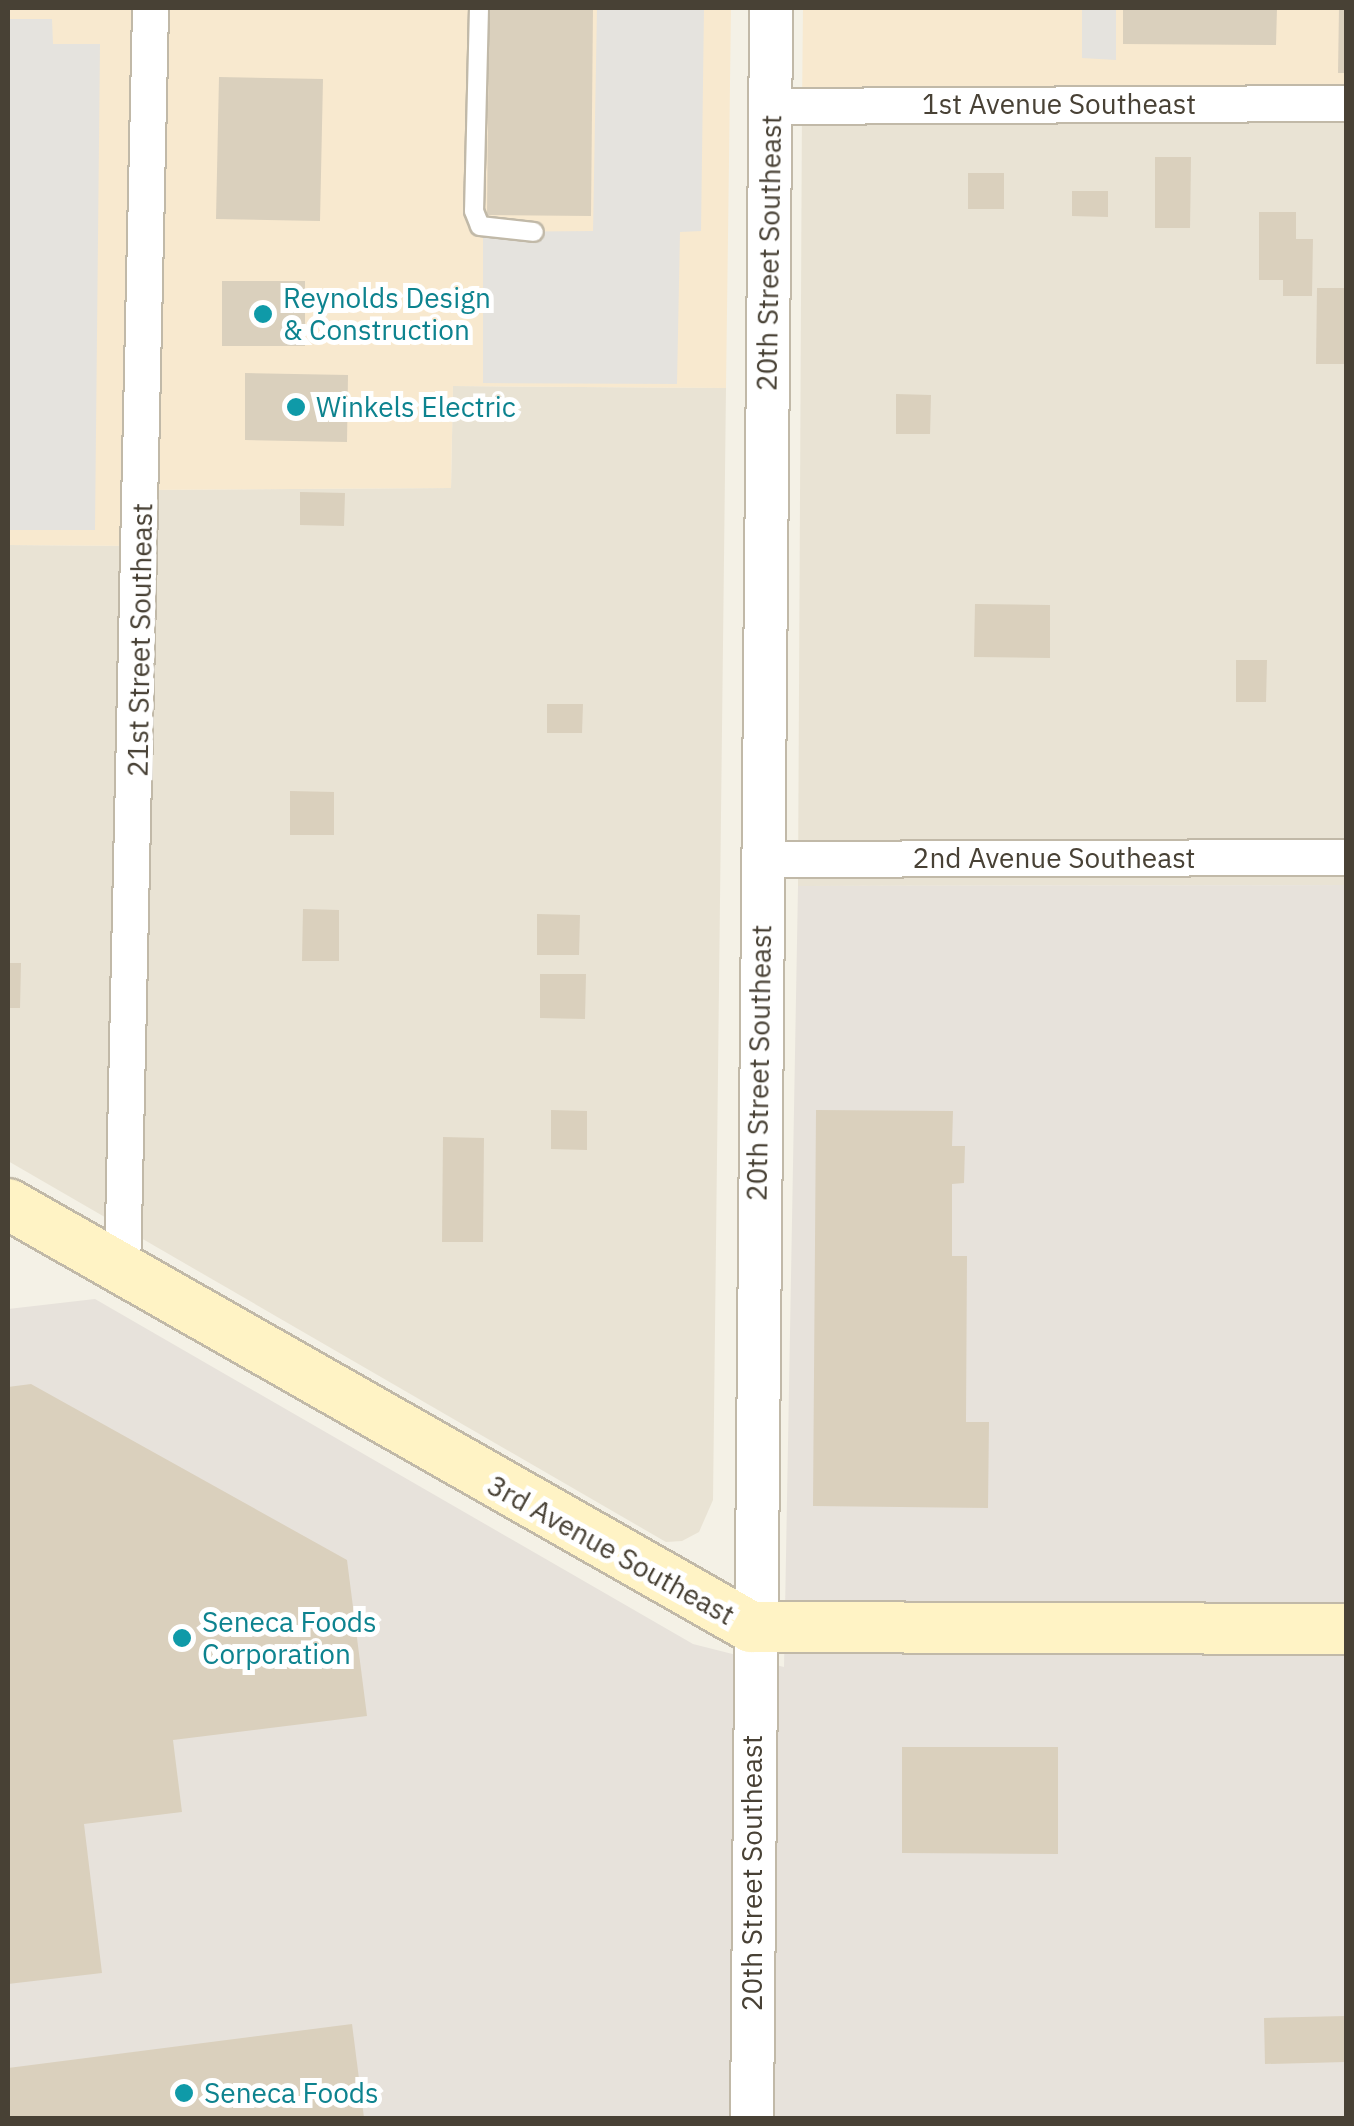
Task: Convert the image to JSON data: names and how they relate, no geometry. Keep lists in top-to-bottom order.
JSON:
{
  "streets": {
    "main road": ["3rd Avenue Southeast"],
    "street": [
      "1st Avenue Southeast",
      "20th Street Southeast",
      "21st Street Southeast",
      "2nd Avenue Southeast"
    ]
  },
  "crossings": [
    ["1st Avenue Southeast", "20th Street Southeast"],
    ["20th Street Southeast", "2nd Avenue Southeast"],
    ["20th Street Southeast", "3rd Avenue Southeast"],
    ["21st Street Southeast", "3rd Avenue Southeast"]
  ],
  "places": [
    "Reynolds Design & Construction",
    "Winkels Electric",
    "Seneca Foods Corporation",
    "Seneca Foods"
  ]
}
